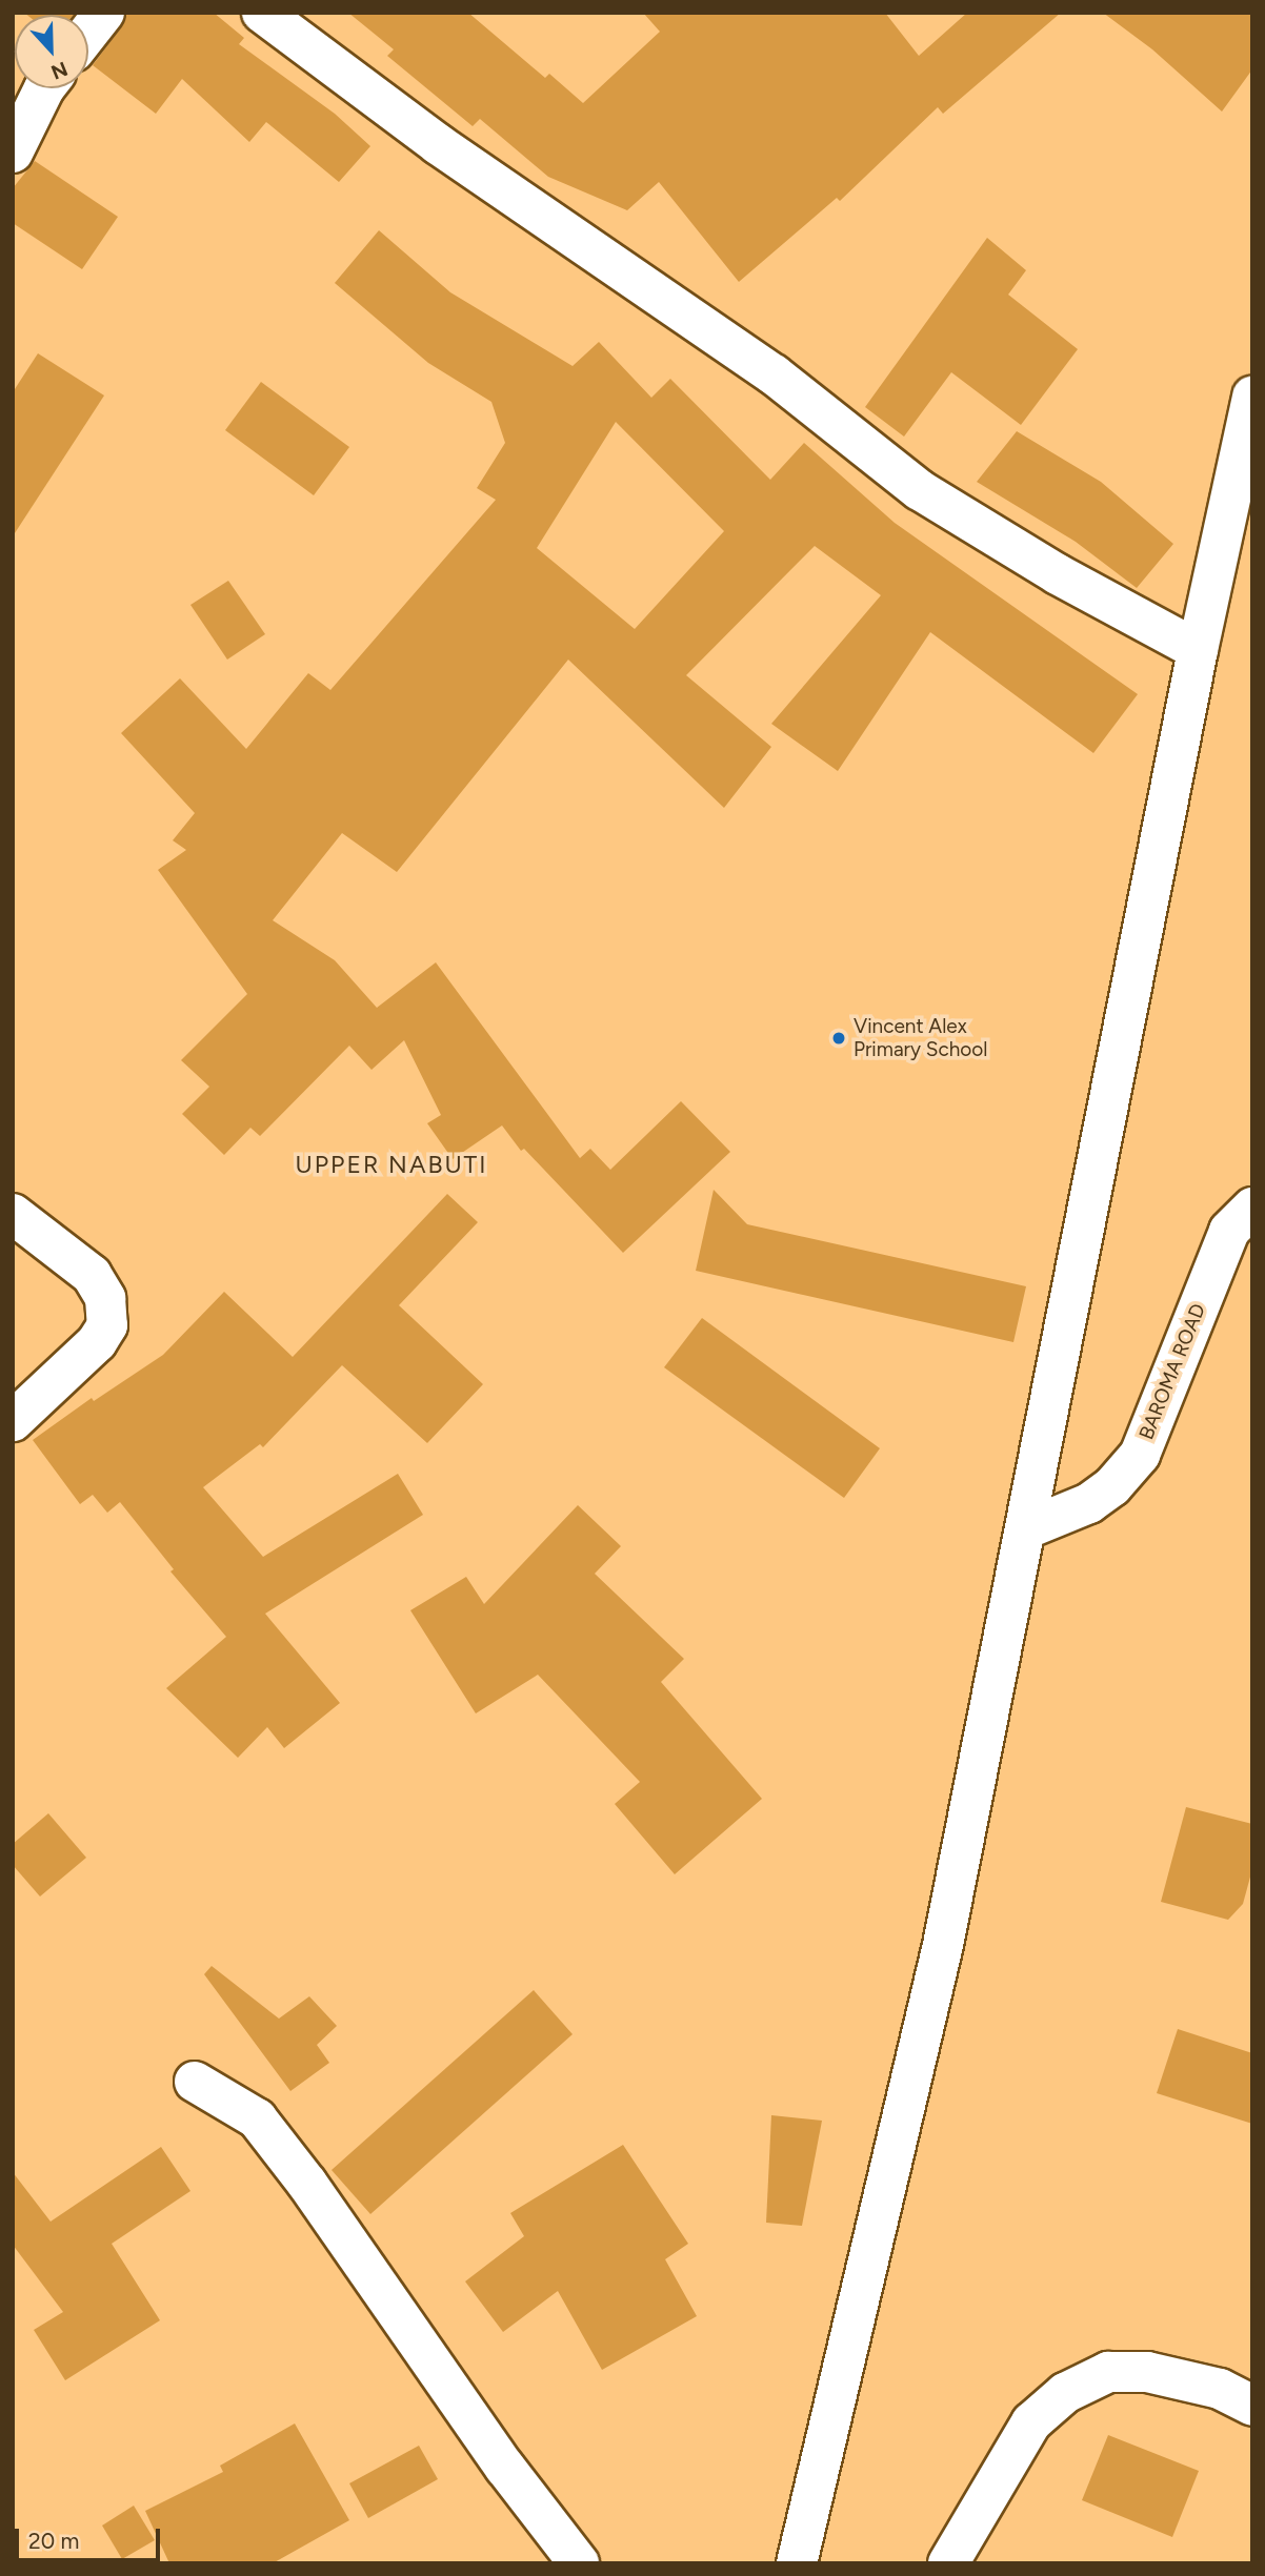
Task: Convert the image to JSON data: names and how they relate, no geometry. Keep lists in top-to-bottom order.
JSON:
{
  "streets": {
    "street": ["BAROMA ROAD"]
  },
  "districts": ["UPPER NABUTI"],
  "places": ["Vincent Alex Primary School"],
  "scale_bar": "20 m",
  "north": "bottom"
}
